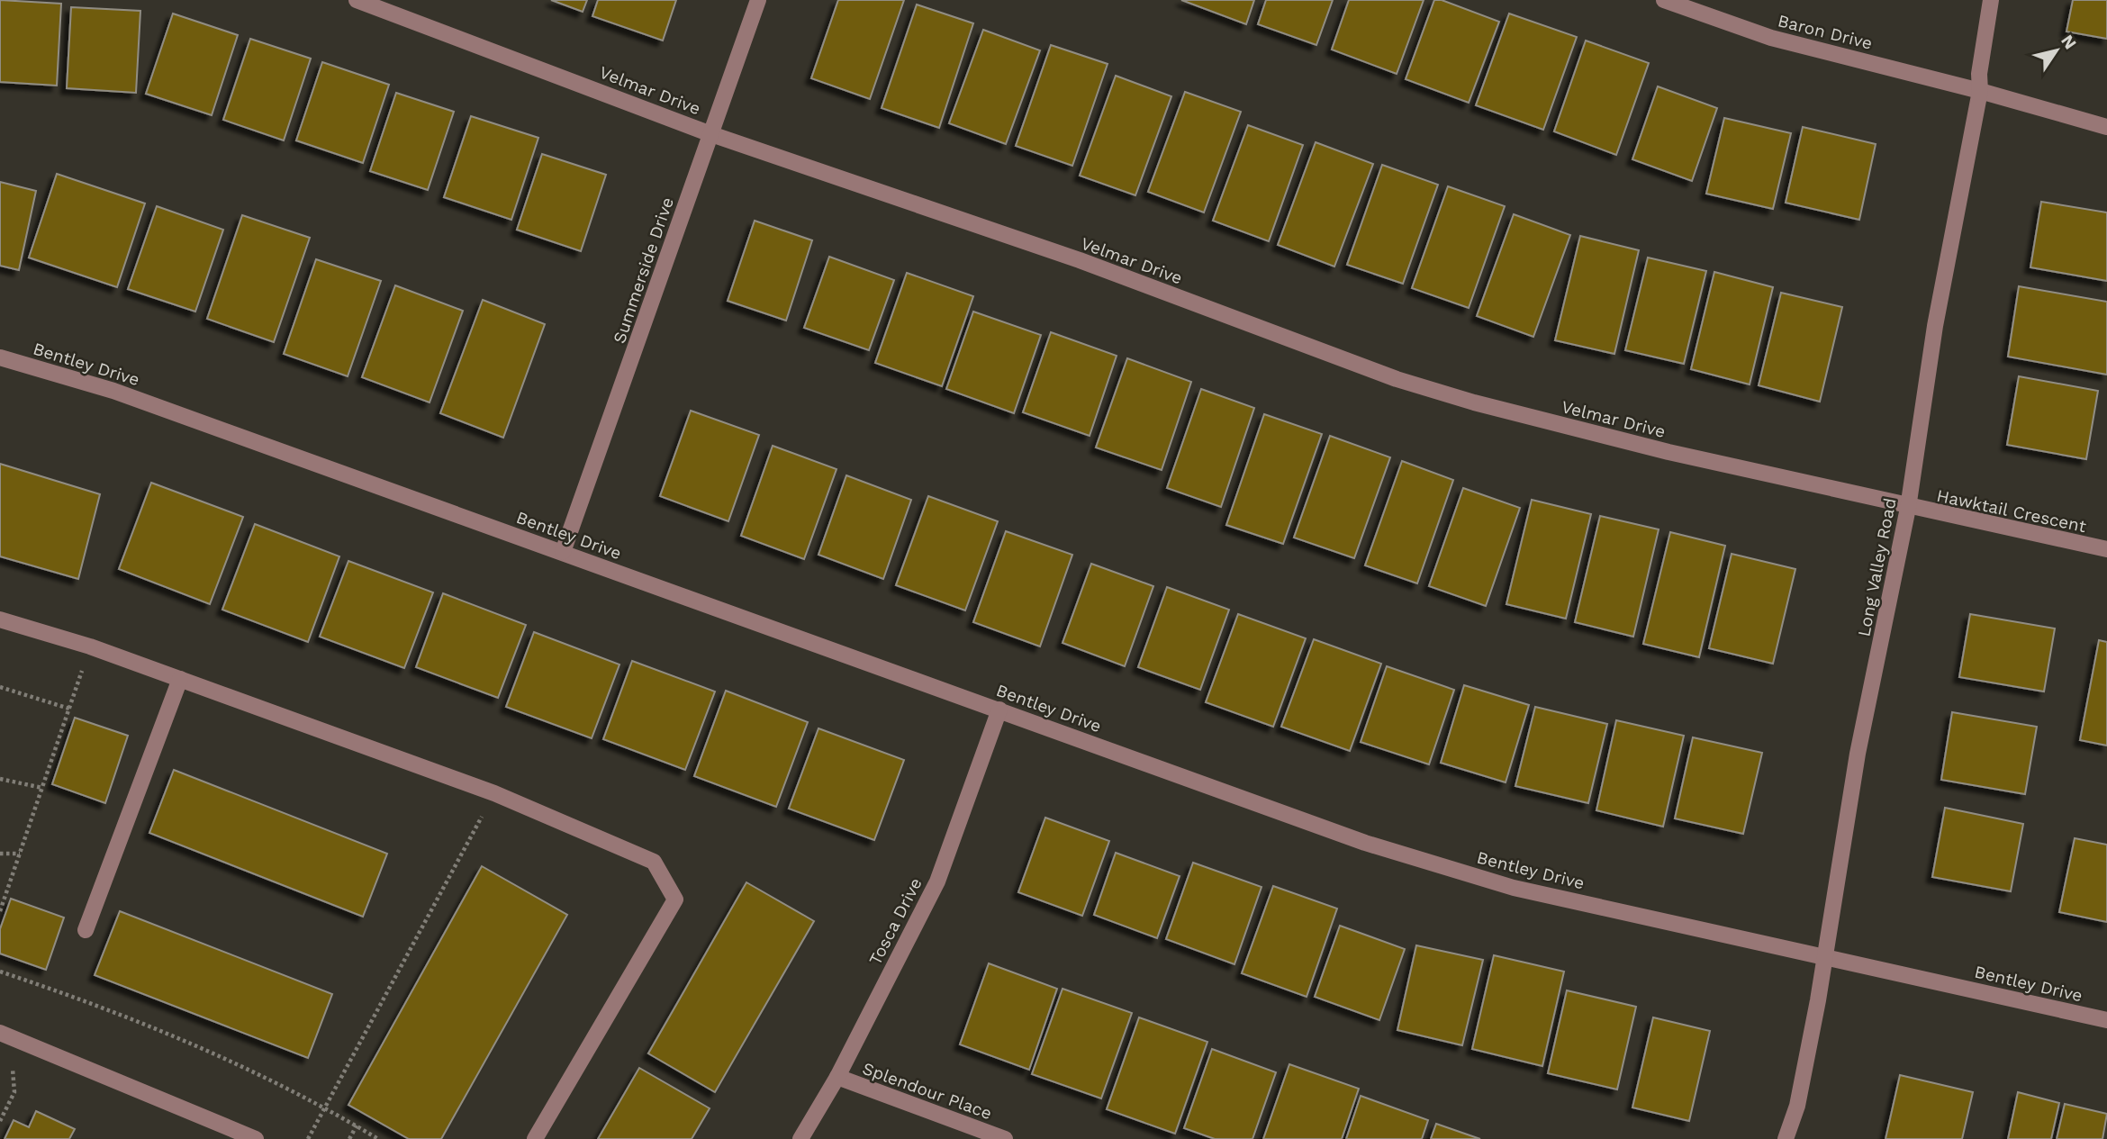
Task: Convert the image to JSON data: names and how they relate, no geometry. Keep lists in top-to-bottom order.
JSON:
{
  "streets": {
    "street": [
      "Baron Drive",
      "Velmar Drive",
      "Summerside Drive",
      "Bentley Drive",
      "Hawktail Crescent",
      "Long Valley Road",
      "Tosca Drive",
      "Splendour Place"
    ]
  },
  "crossings": [
    ["Baron Drive", "Long Valley Road"],
    ["Velmar Drive", "Summerside Drive"],
    ["Velmar Drive", "Hawktail Crescent"],
    ["Velmar Drive", "Long Valley Road"],
    ["Summerside Drive", "Bentley Drive"],
    ["Bentley Drive", "Long Valley Road"],
    ["Bentley Drive", "Tosca Drive"],
    ["Hawktail Crescent", "Long Valley Road"],
    ["Tosca Drive", "Splendour Place"]
  ],
  "north": "top right"
}
